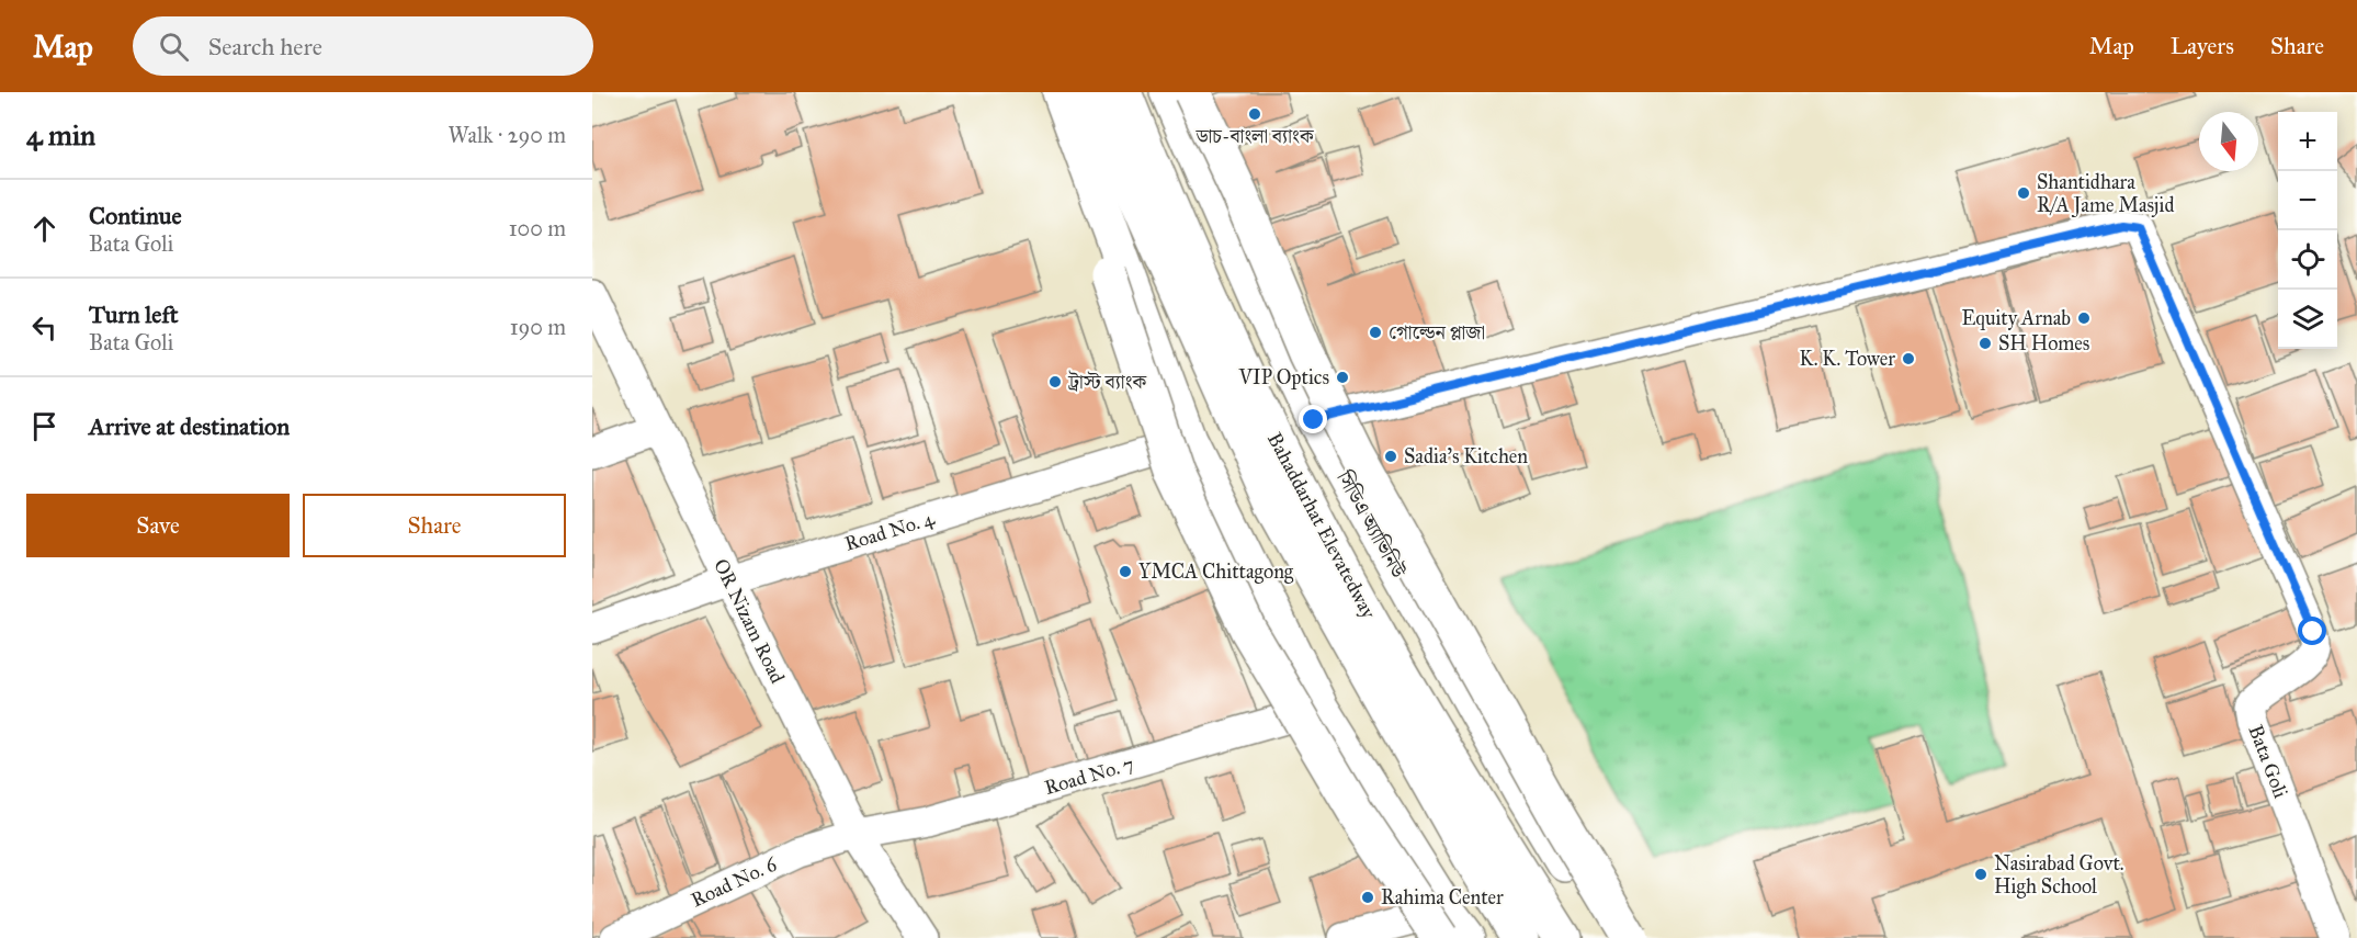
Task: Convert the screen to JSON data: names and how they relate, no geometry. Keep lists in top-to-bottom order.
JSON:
{
  "streets": {
    "main road": ["সিডিএ অ্যাভিনিউ", "Bahaddarhat Elevatedway"],
    "street": [
      "Road No. 4",
      "OR Nizam Road",
      "Bata Goli",
      "Road No. 7",
      "Road No. 6"
    ]
  },
  "crossings": [
    ["সিডিএ অ্যাভিনিউ", "Bata Goli"],
    ["Road No. 4", "OR Nizam Road"],
    ["OR Nizam Road", "Road No. 7"],
    ["OR Nizam Road", "Road No. 6"],
    ["Road No. 7", "Road No. 6"]
  ],
  "places": [
    "ডাচ-বাংলা ব্যাংক",
    "Shantidhara R/A Jame Masjid",
    "Equity Arnab",
    "গোল্ডেন প্লাজা",
    "SH Homes",
    "K. K. Tower",
    "VIP Optics",
    "ট্রাস্ট ব্যাংক",
    "Sadia's Kitchen",
    "YMCA Chittagong",
    "Nasirabad Govt. High School",
    "Rahima Center"
  ],
  "north": "bottom",
  "page": {
    "header": "Map",
    "search": "Search here",
    "nav": ["Map", "Layers", "Share"],
    "heading": ["4 min", "Walk · 290 m"],
    "map_buttons": ["+", "−"],
    "list": [
      ["Continue", "Bata Goli", "100 m"],
      ["Turn left", "Bata Goli", "190 m"],
      "Arrive at destination"
    ],
    "buttons": ["Save", "Share"]
  }
}
